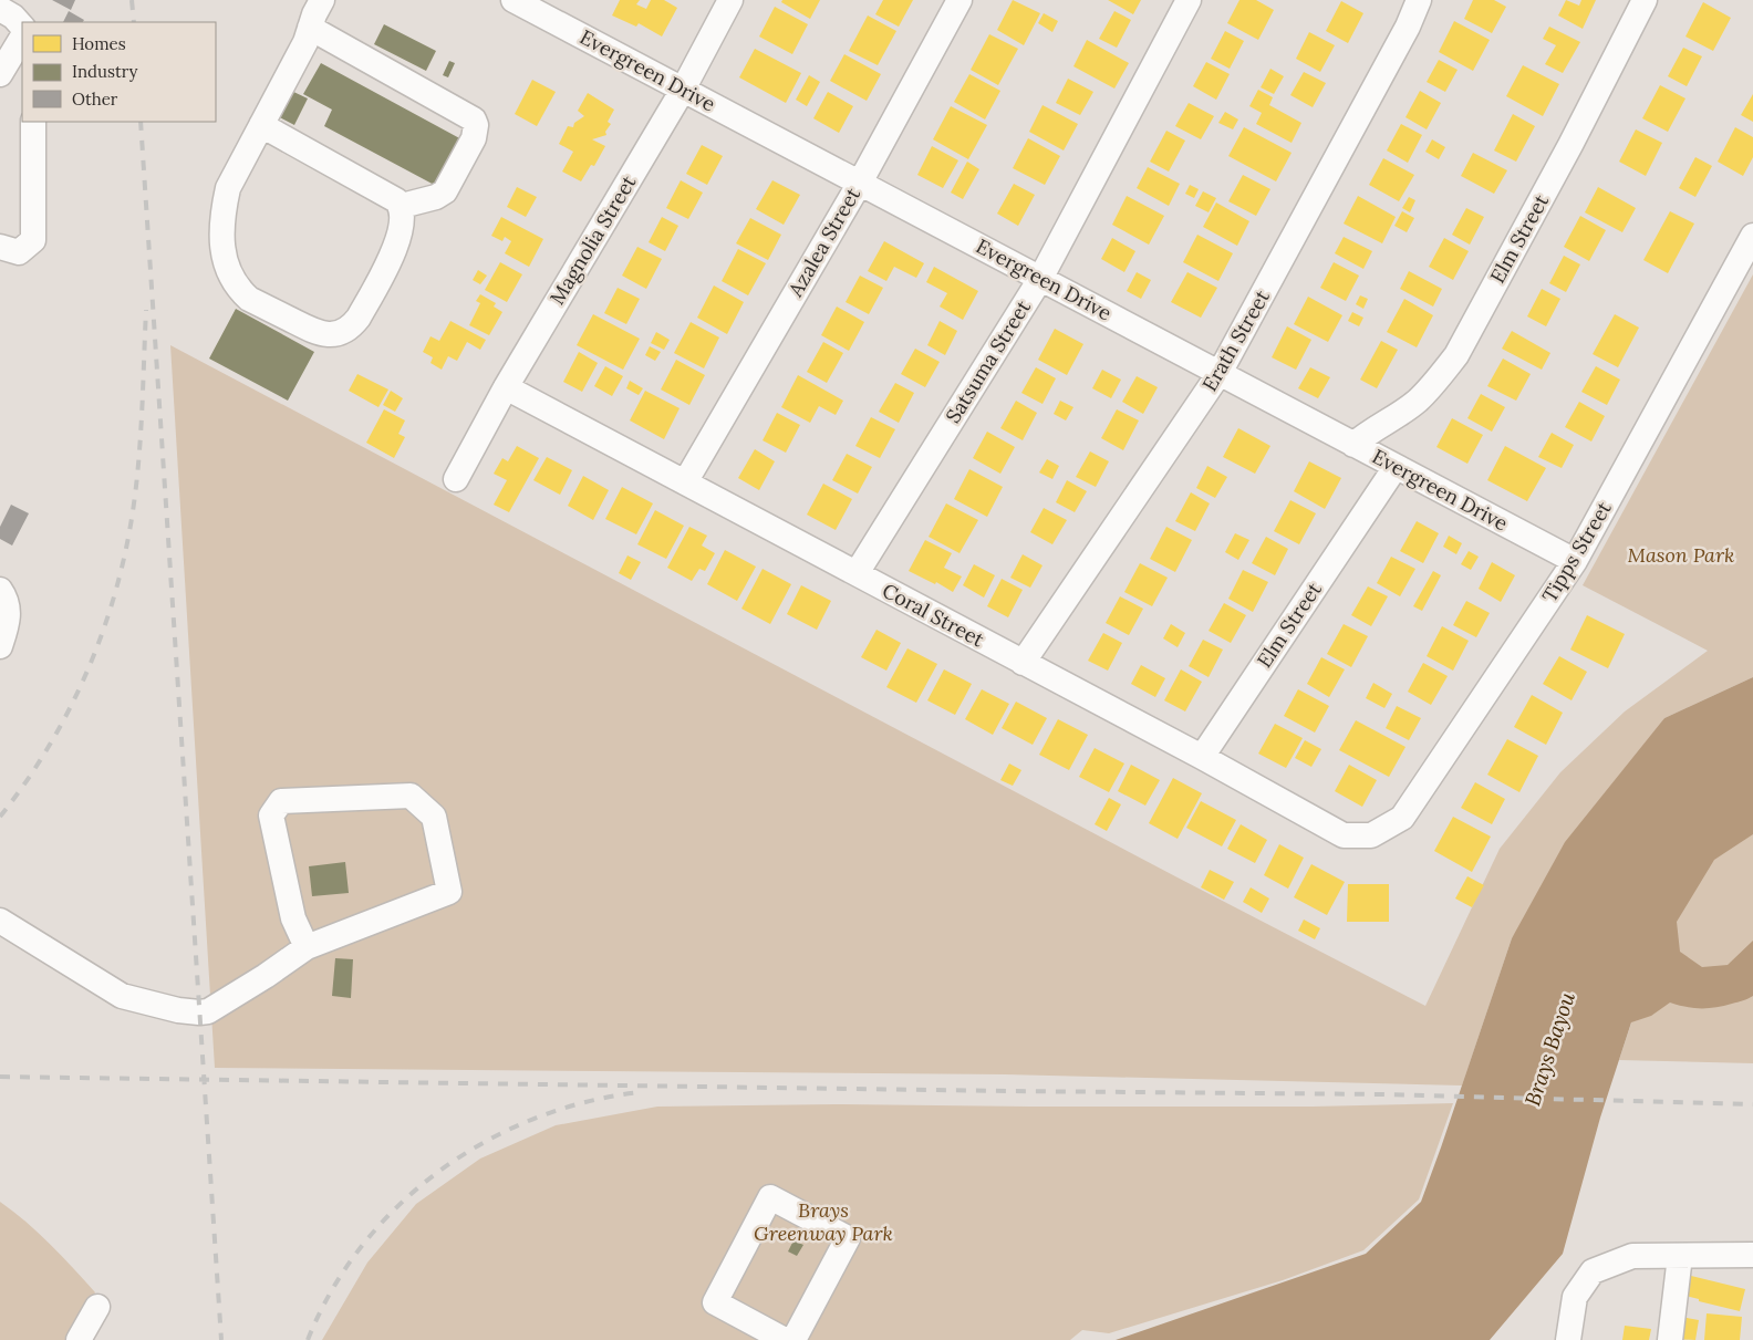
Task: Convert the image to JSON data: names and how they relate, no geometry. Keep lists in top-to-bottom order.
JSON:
{
  "streets": {
    "street": [
      "Evergreen Drive",
      "Elm Street",
      "Magnolia Street",
      "Azalea Street",
      "Erath Street",
      "Satsuma Street",
      "Tipps Street",
      "Coral Street"
    ]
  },
  "crossings": [
    ["Evergreen Drive", "Elm Street"],
    ["Evergreen Drive", "Magnolia Street"],
    ["Evergreen Drive", "Azalea Street"],
    ["Evergreen Drive", "Erath Street"],
    ["Evergreen Drive", "Satsuma Street"],
    ["Evergreen Drive", "Tipps Street"],
    ["Elm Street", "Coral Street"],
    ["Magnolia Street", "Coral Street"],
    ["Azalea Street", "Coral Street"],
    ["Erath Street", "Coral Street"],
    ["Satsuma Street", "Coral Street"],
    ["Tipps Street", "Coral Street"]
  ],
  "water": ["Brays Bayou"],
  "parks": ["Mason Park", "Brays Greenway Park"],
  "legend": ["Homes", "Industry", "Other"]
}
